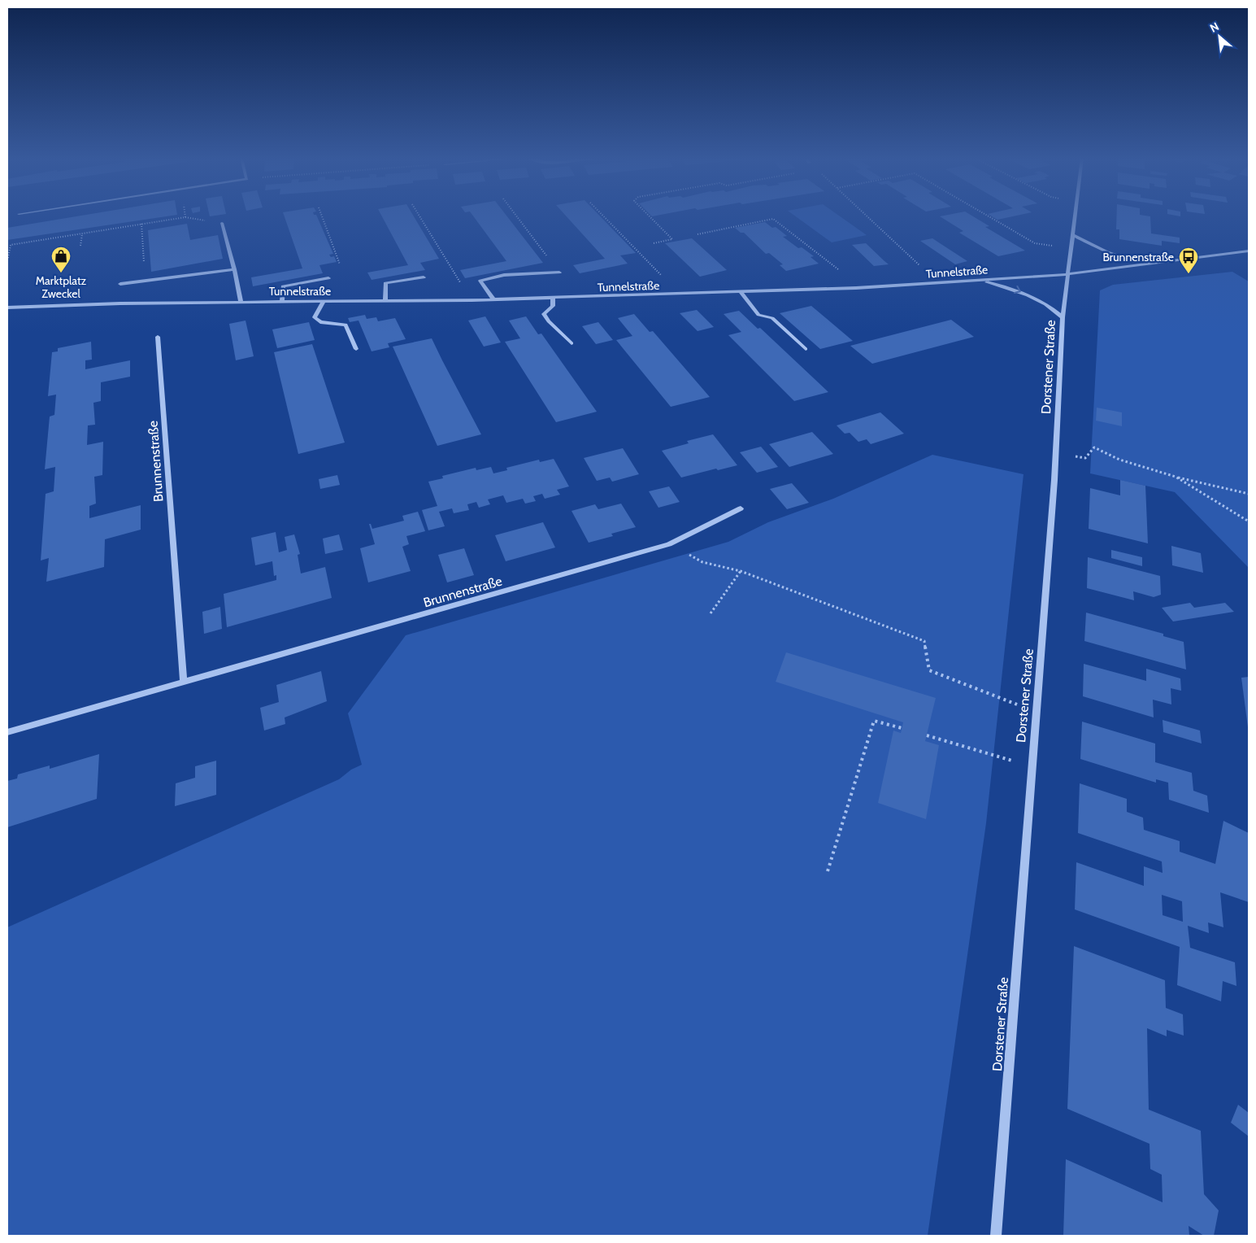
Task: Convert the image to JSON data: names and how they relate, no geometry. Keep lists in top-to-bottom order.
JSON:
{
  "streets": {
    "street": ["Tunnelstraße", "Dorstener Straße", "Brunnenstraße"]
  },
  "crossings": [
    ["Tunnelstraße", "Dorstener Straße"]
  ],
  "places": {
    "shop": ["Marktplatz Zweckel"],
    "bus stop": ["Brunnenstraße"]
  },
  "north": "top left"
}
